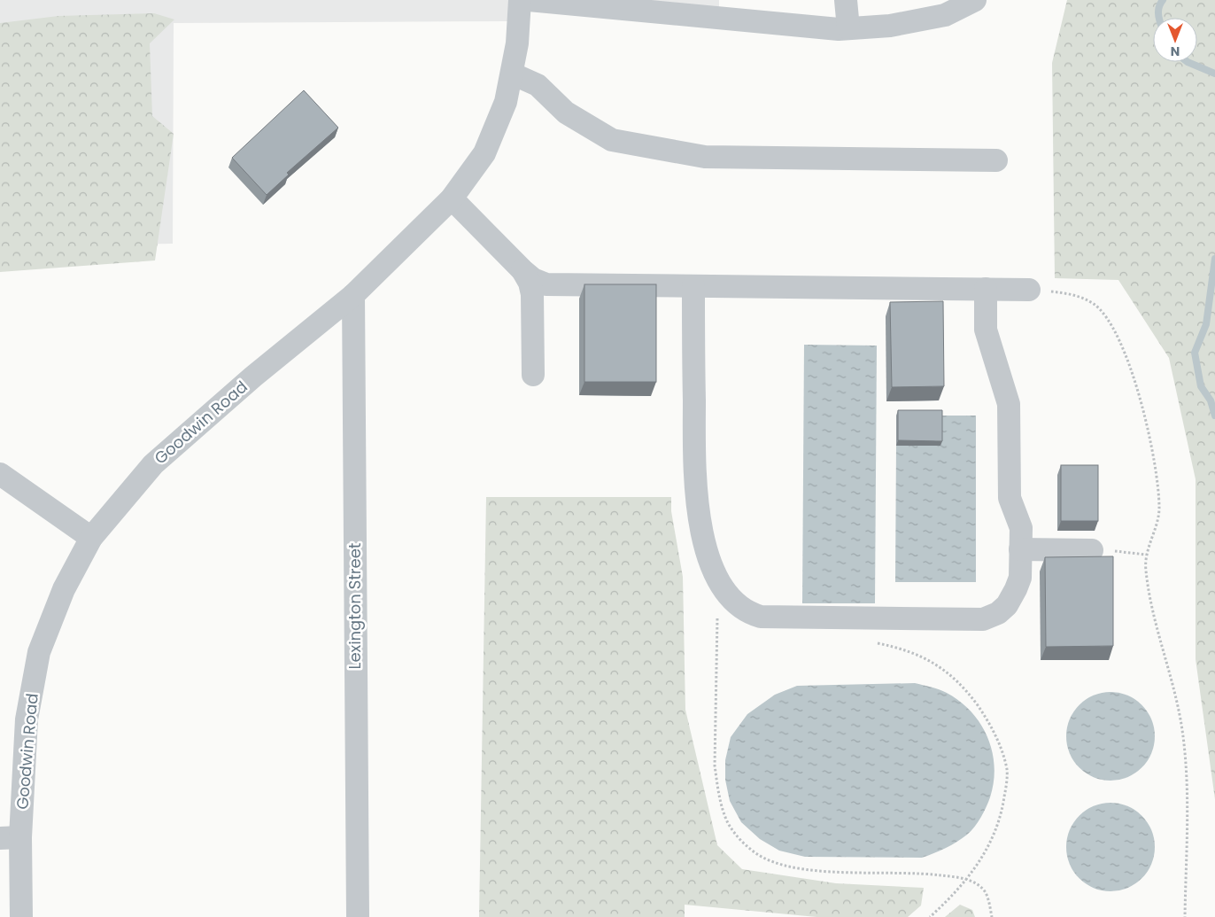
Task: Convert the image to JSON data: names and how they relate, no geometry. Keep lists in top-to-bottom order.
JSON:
{
  "streets": {
    "street": ["Goodwin Road", "Lexington Street"]
  },
  "crossings": [
    ["Goodwin Road", "Lexington Street"]
  ],
  "north": "bottom"
}
